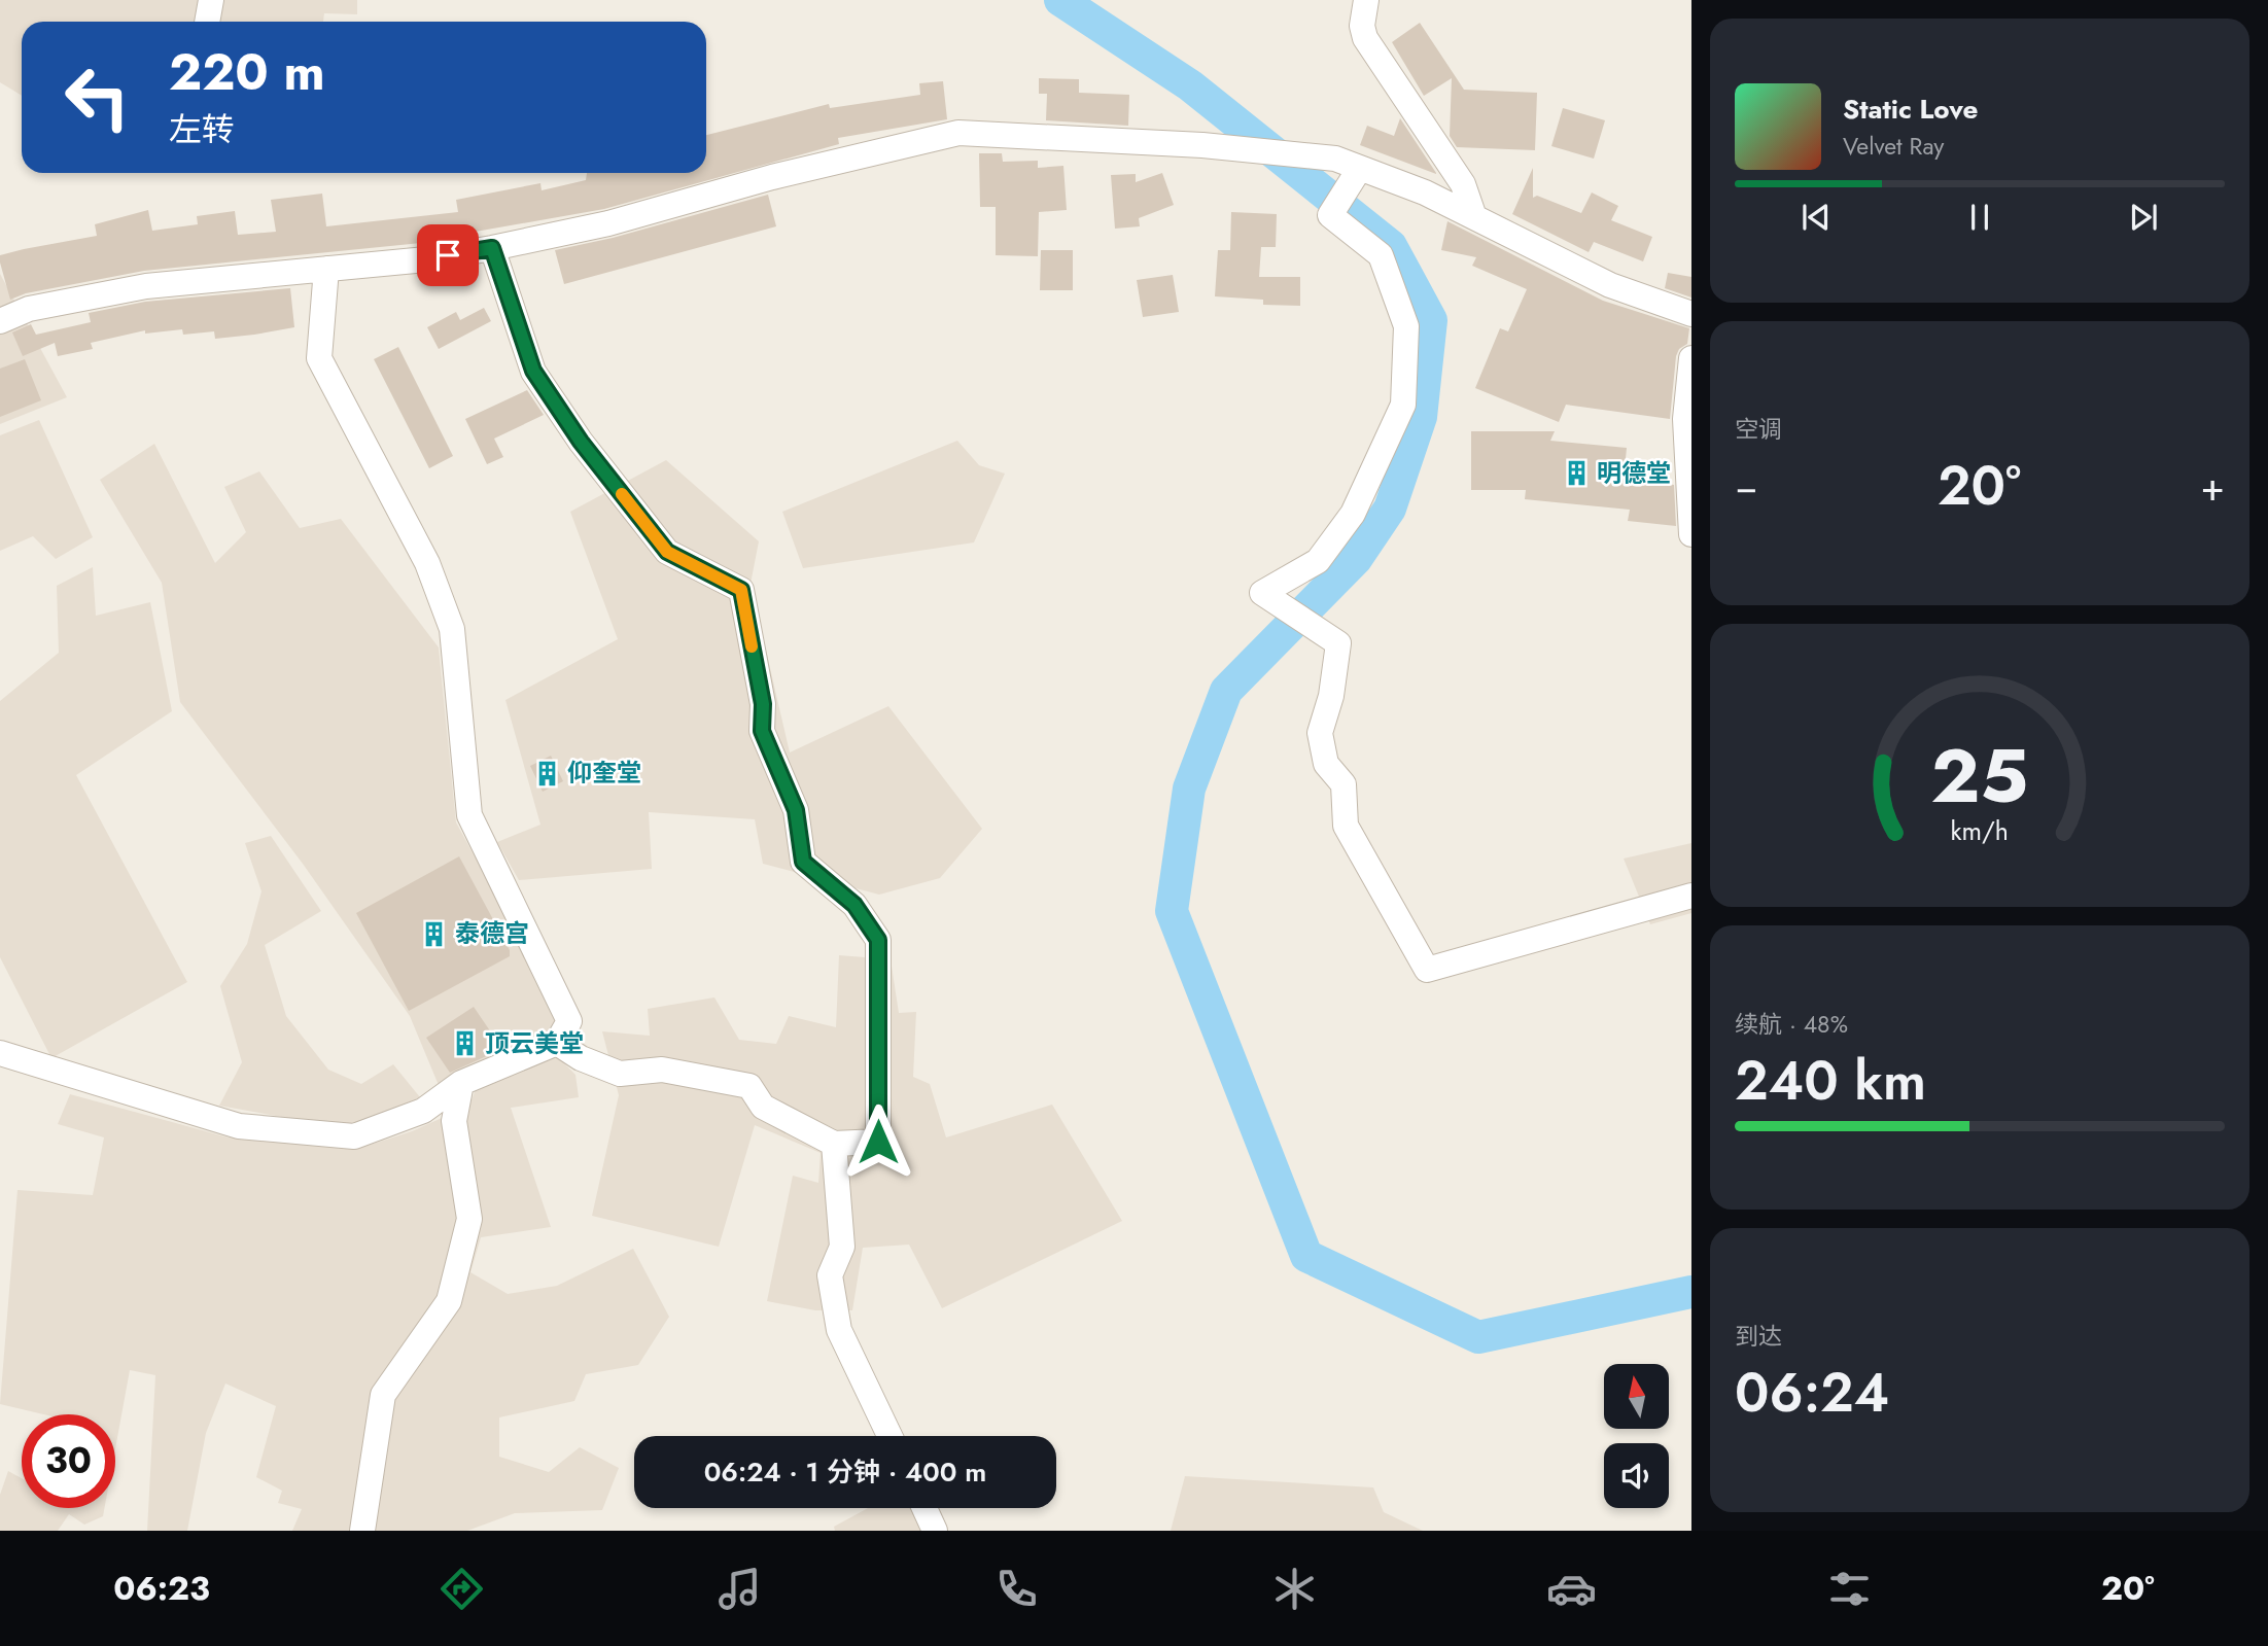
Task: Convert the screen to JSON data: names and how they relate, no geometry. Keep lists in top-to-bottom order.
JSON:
{
  "places": {
    "building": [
      "明德堂",
      "仰奎堂",
      "泰德宫",
      "顶云美堂"
    ]
  },
  "north": "top",
  "page": {
    "turn": ["220 m", "左转"],
    "song": ["Static Love", "Velvet Ray"],
    "tile": [
      "空调",
      ["续航 · 48%", "240 km"],
      ["到达", "06:24"]
    ],
    "heat": ["−", "20°", "+"],
    "limit": "30",
    "trip": "06:24 · 1 分钟 · 400 m",
    "tabs": ["06:23", "20°"],
    "gauge": ["25", "km/h"]
  }
}
